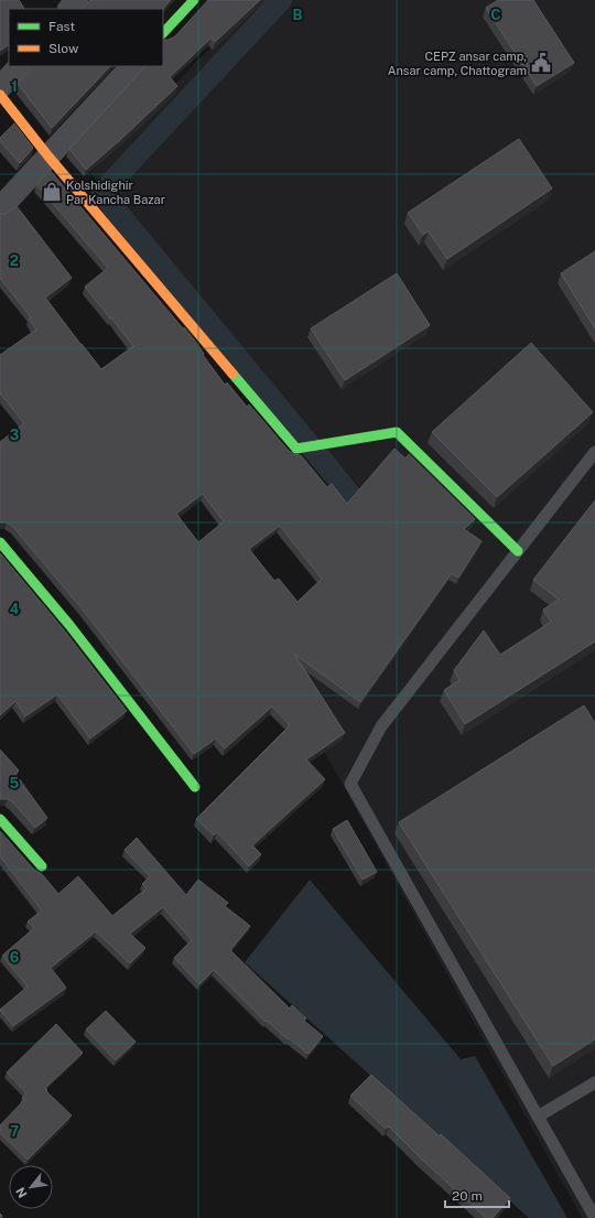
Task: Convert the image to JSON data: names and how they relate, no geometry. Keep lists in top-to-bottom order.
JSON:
{
  "places": {
    "public building": ["CEPZ ansar camp, Ansar camp, Chattogram"],
    "shop": ["Kolshidighir Par Kancha Bazar"]
  },
  "legend": ["Fast", "Slow"],
  "scale_bar": "20 m",
  "north": "bottom left",
  "grid": {
    "columns": ["B", "C"],
    "rows": [
      "1",
      "2",
      "3",
      "4",
      "5",
      "6",
      "7"
    ]
  }
}
